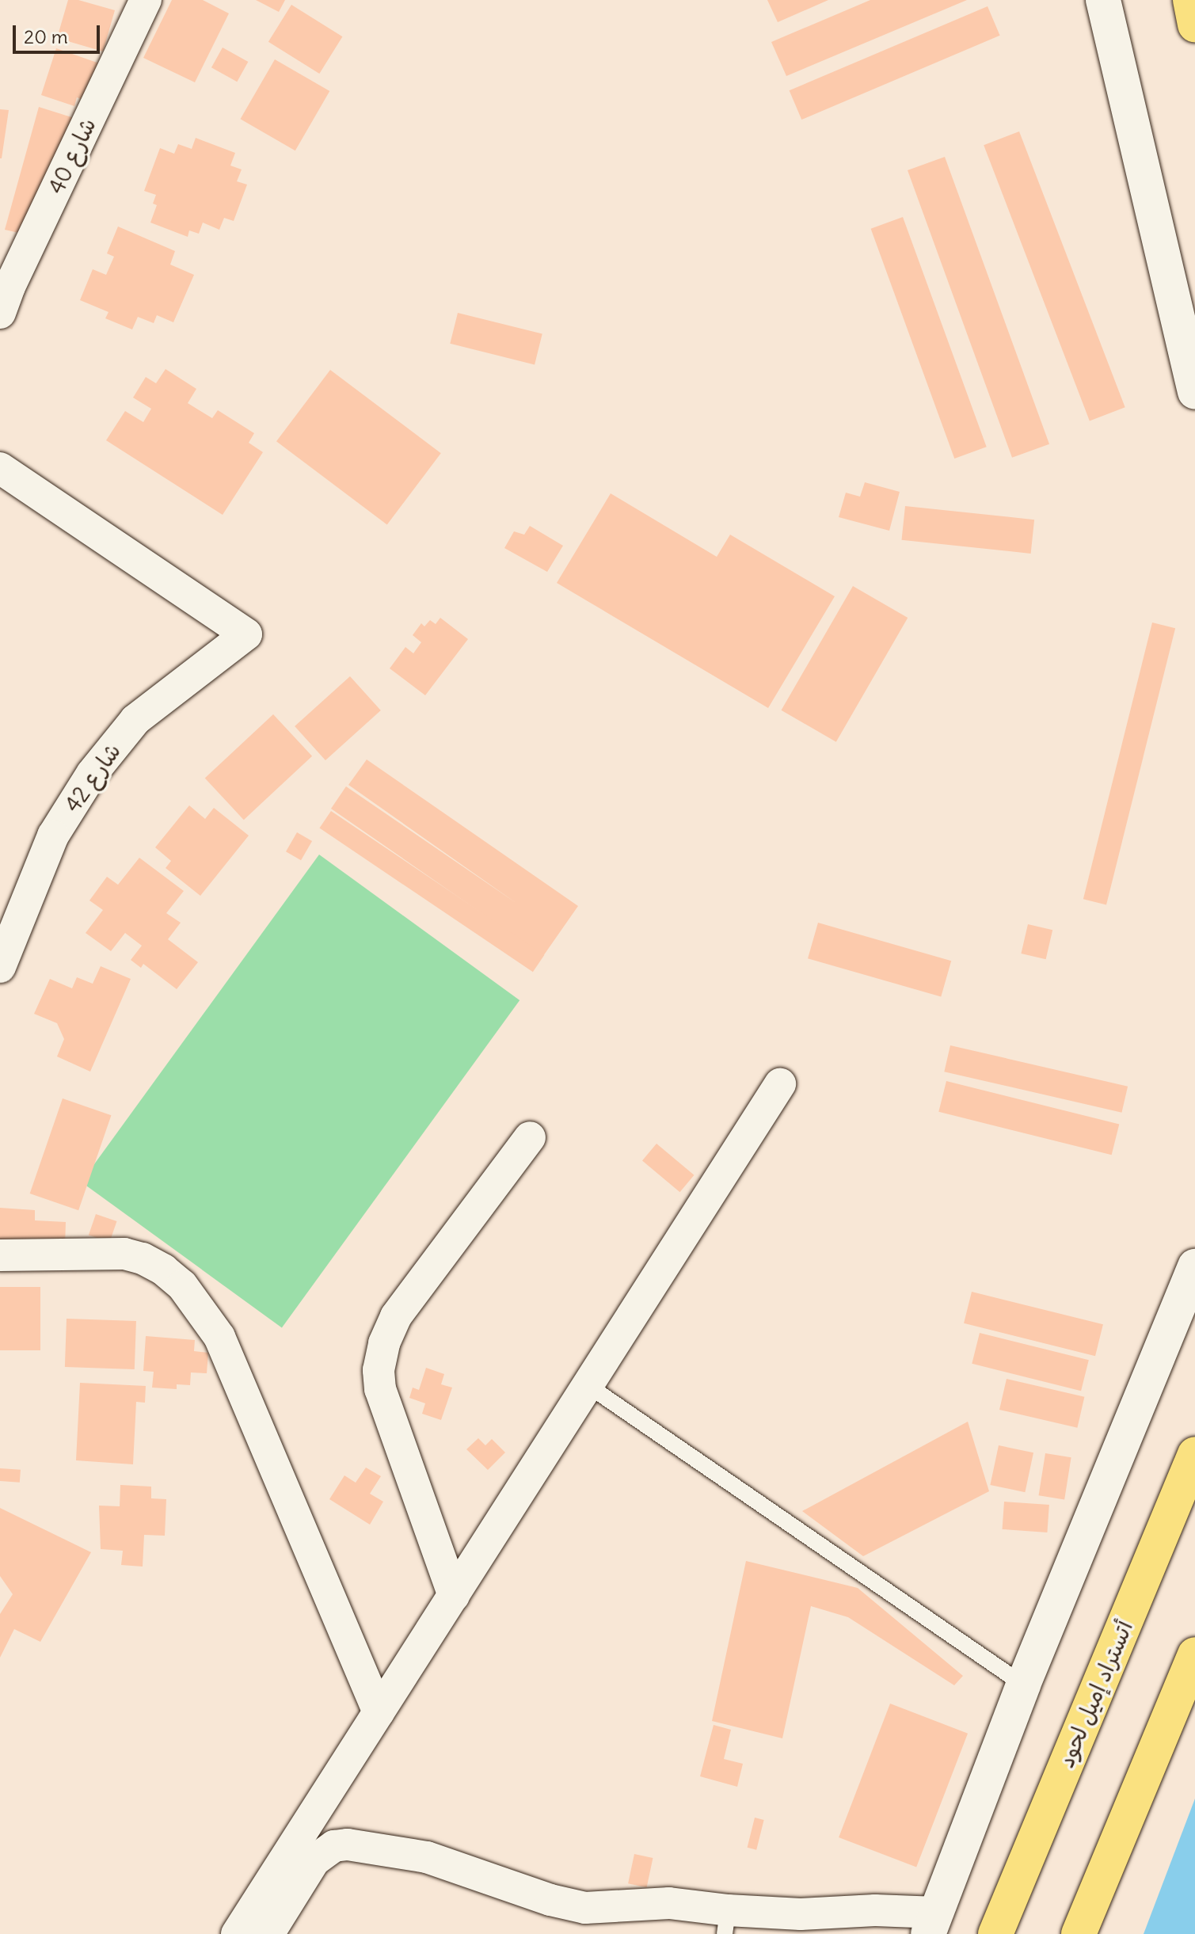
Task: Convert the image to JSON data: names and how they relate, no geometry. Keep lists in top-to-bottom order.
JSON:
{
  "streets": {
    "highway": ["أتستراد إميل لحود"],
    "street": ["شارع 40", "شارع 42"]
  },
  "scale_bar": "20 m"
}
